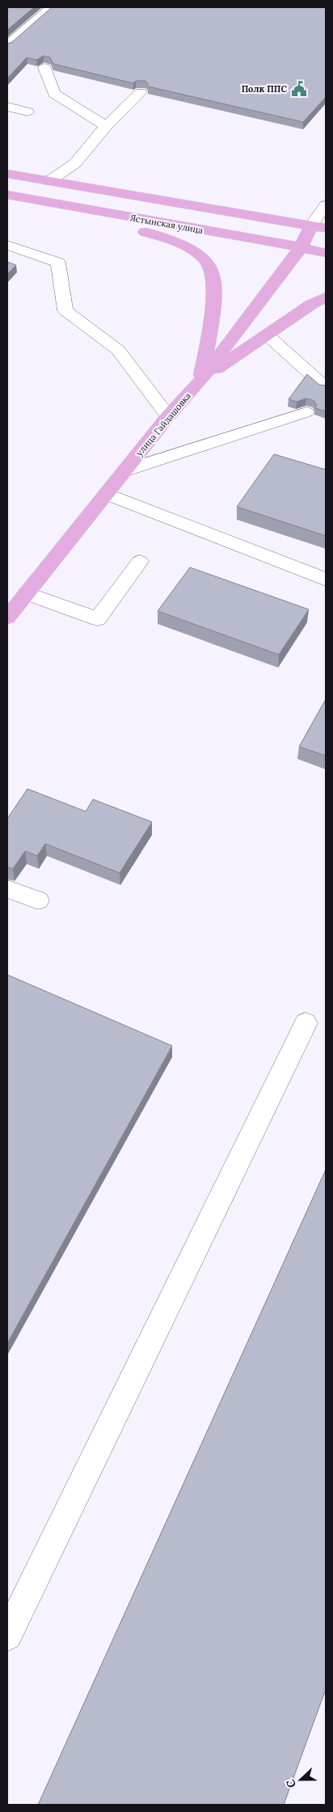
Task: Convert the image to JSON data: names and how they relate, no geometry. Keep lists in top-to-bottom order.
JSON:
{
  "streets": {
    "main road": ["Ястынская улица", "улица Гайдашовка"]
  },
  "crossings": [
    ["Ястынская улица", "улица Гайдашовка"]
  ],
  "places": {
    "public building": ["Полк ППС"]
  },
  "north": "left"
}
